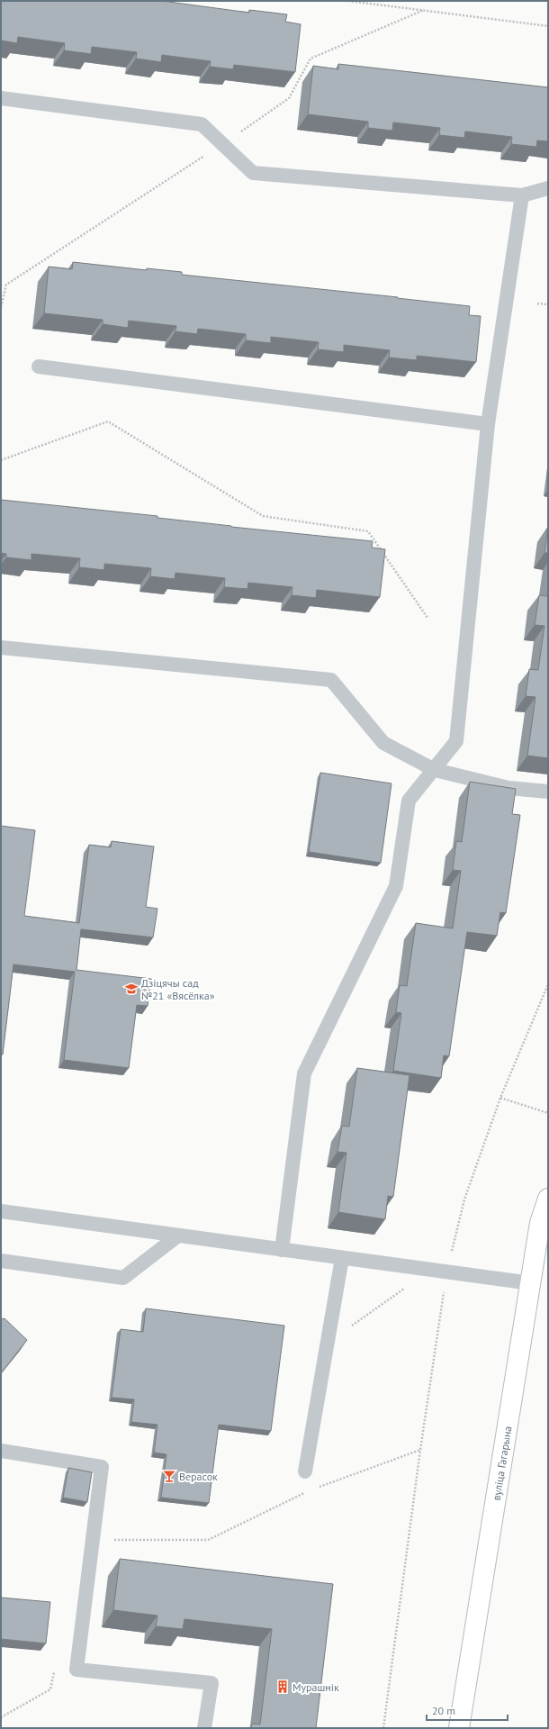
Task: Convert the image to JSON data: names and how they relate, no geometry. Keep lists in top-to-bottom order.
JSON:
{
  "streets": {
    "main road": ["вуліца Гагарына"]
  },
  "places": {
    "school or university": ["Дзіцячы сад №21 «Вясёлка»"],
    "bar": ["Верасок"],
    "building": ["Мурашнік"]
  },
  "scale_bar": "20 m"
}
